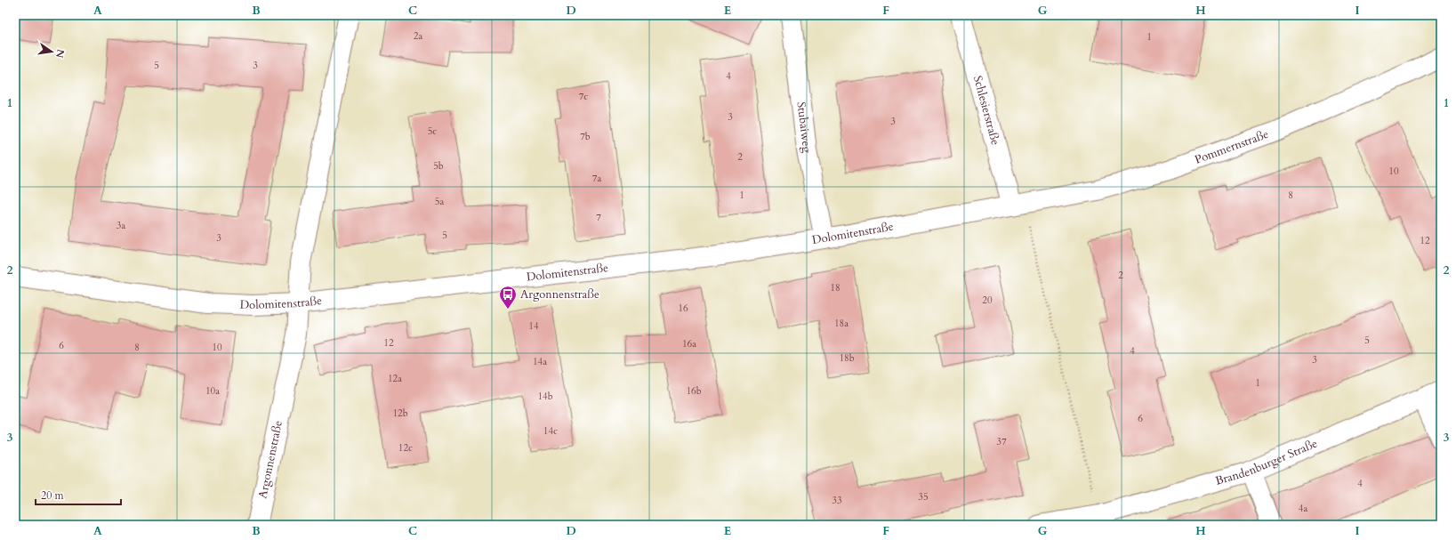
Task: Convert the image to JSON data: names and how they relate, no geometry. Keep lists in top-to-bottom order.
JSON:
{
  "streets": {
    "street": [
      "Schlesierstraße",
      "Stubaiweg",
      "Pommernstraße",
      "Dolomitenstraße",
      "Argonnenstraße",
      "Brandenburger Straße"
    ]
  },
  "crossings": [
    ["Schlesierstraße", "Pommernstraße"],
    ["Schlesierstraße", "Dolomitenstraße"],
    ["Stubaiweg", "Dolomitenstraße"],
    ["Pommernstraße", "Dolomitenstraße"],
    ["Dolomitenstraße", "Argonnenstraße"]
  ],
  "places": {
    "bus stop": ["Argonnenstraße"]
  },
  "house_numbers": [
    "2a",
    "1",
    "5",
    "3",
    "4",
    "7c",
    "3",
    "3",
    "5c",
    "7b",
    "2",
    "5b",
    "10",
    "7a",
    "1",
    "8",
    "5a",
    "7",
    "3a",
    "5",
    "3",
    "12",
    "2",
    "18",
    "20",
    "16",
    "18a",
    "14",
    "5",
    "12",
    "16a",
    "6",
    "8",
    "10",
    "4",
    "18b",
    "3",
    "14a",
    "12a",
    "1",
    "10a",
    "16b",
    "14b",
    "12b",
    "6",
    "14c",
    "37",
    "12c",
    "4",
    "35",
    "33",
    "4a"
  ],
  "scale_bar": "20 m",
  "north": "right",
  "grid": {
    "columns": [
      "A",
      "B",
      "C",
      "D",
      "E",
      "F",
      "G",
      "H",
      "I"
    ],
    "rows": ["1", "2", "3"]
  }
}
